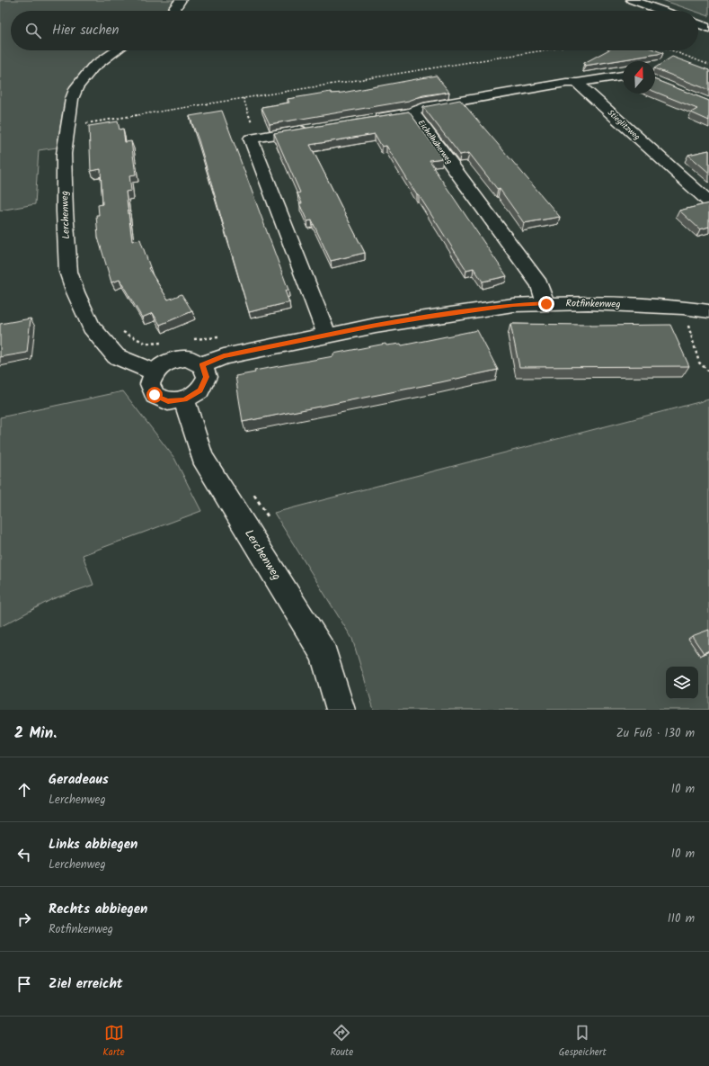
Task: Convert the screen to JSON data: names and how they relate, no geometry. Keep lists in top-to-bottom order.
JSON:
{
  "streets": {
    "street": [
      "Stieglitzweg",
      "Eichelhäherweg",
      "Lerchenweg",
      "Rotfinkenweg"
    ]
  },
  "crossings": [
    ["Eichelhäherweg", "Rotfinkenweg"],
    ["Lerchenweg", "Rotfinkenweg"]
  ],
  "north": "top",
  "page": {
    "search": "Hier suchen",
    "heading": ["2 Min.", "Zu Fuß · 130 m"],
    "list": [
      ["Geradeaus", "Lerchenweg", "10 m"],
      ["Links abbiegen", "Lerchenweg", "10 m"],
      ["Rechts abbiegen", "Rotfinkenweg", "110 m"],
      "Ziel erreicht"
    ],
    "nav": ["Karte", "Route", "Gespeichert"]
  }
}
